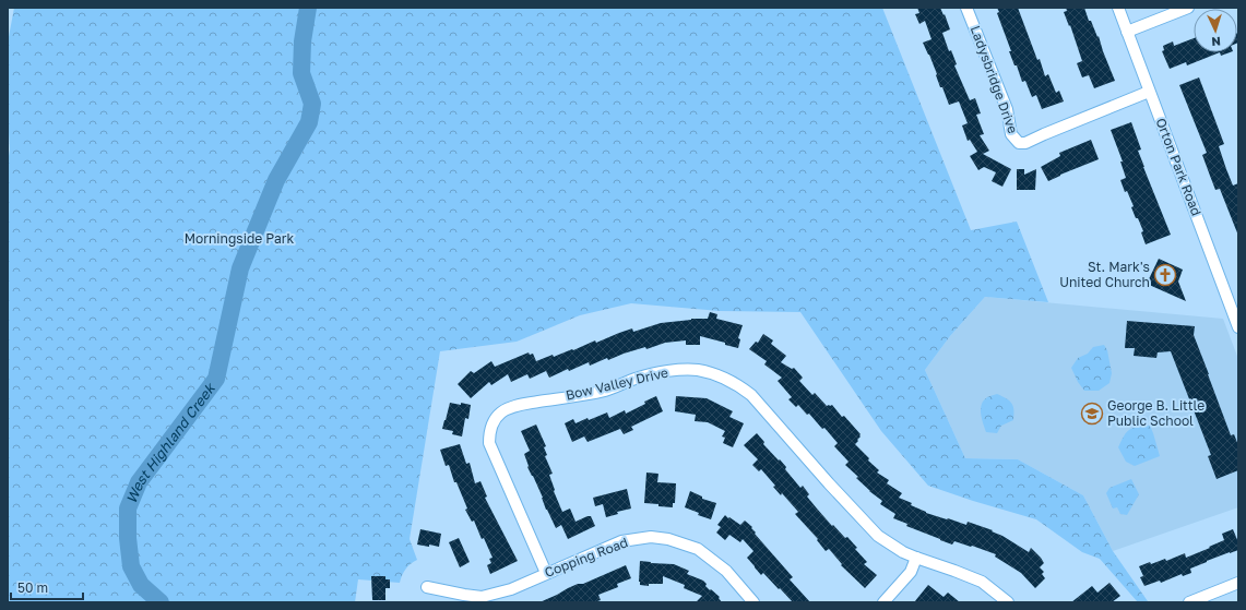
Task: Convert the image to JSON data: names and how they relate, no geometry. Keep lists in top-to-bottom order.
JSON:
{
  "streets": {
    "street": [
      "Ladysbridge Drive",
      "Orton Park Road",
      "Bow Valley Drive",
      "Copping Road"
    ]
  },
  "crossings": [
    ["Ladysbridge Drive", "Orton Park Road"],
    ["Bow Valley Drive", "Copping Road"]
  ],
  "water": ["West Highland Creek"],
  "parks": ["Morningside Park"],
  "places": {
    "church": ["St. Mark's United Church"],
    "school or university": ["George B. Little Public School"]
  },
  "scale_bar": "50 m",
  "north": "bottom"
}
